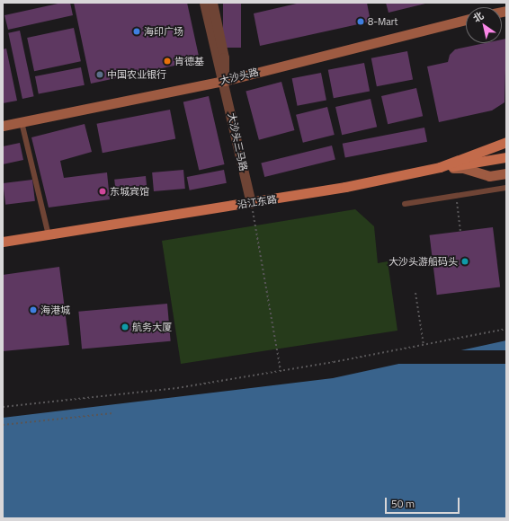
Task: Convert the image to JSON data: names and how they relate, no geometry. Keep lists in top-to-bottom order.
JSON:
{
  "streets": {
    "main road": ["大沙头路", "沿江东路"],
    "street": ["大沙头三马路"]
  },
  "crossings": [
    ["大沙头路", "大沙头三马路"],
    ["大沙头三马路", "沿江东路"]
  ],
  "places": [
    "8-Mart",
    "海印广场",
    "肯德基",
    "中国农业银行",
    "东城宾馆",
    "大沙头游船码头",
    "海港城",
    "航务大厦"
  ],
  "scale_bar": "50 m",
  "north": "top left"
}
